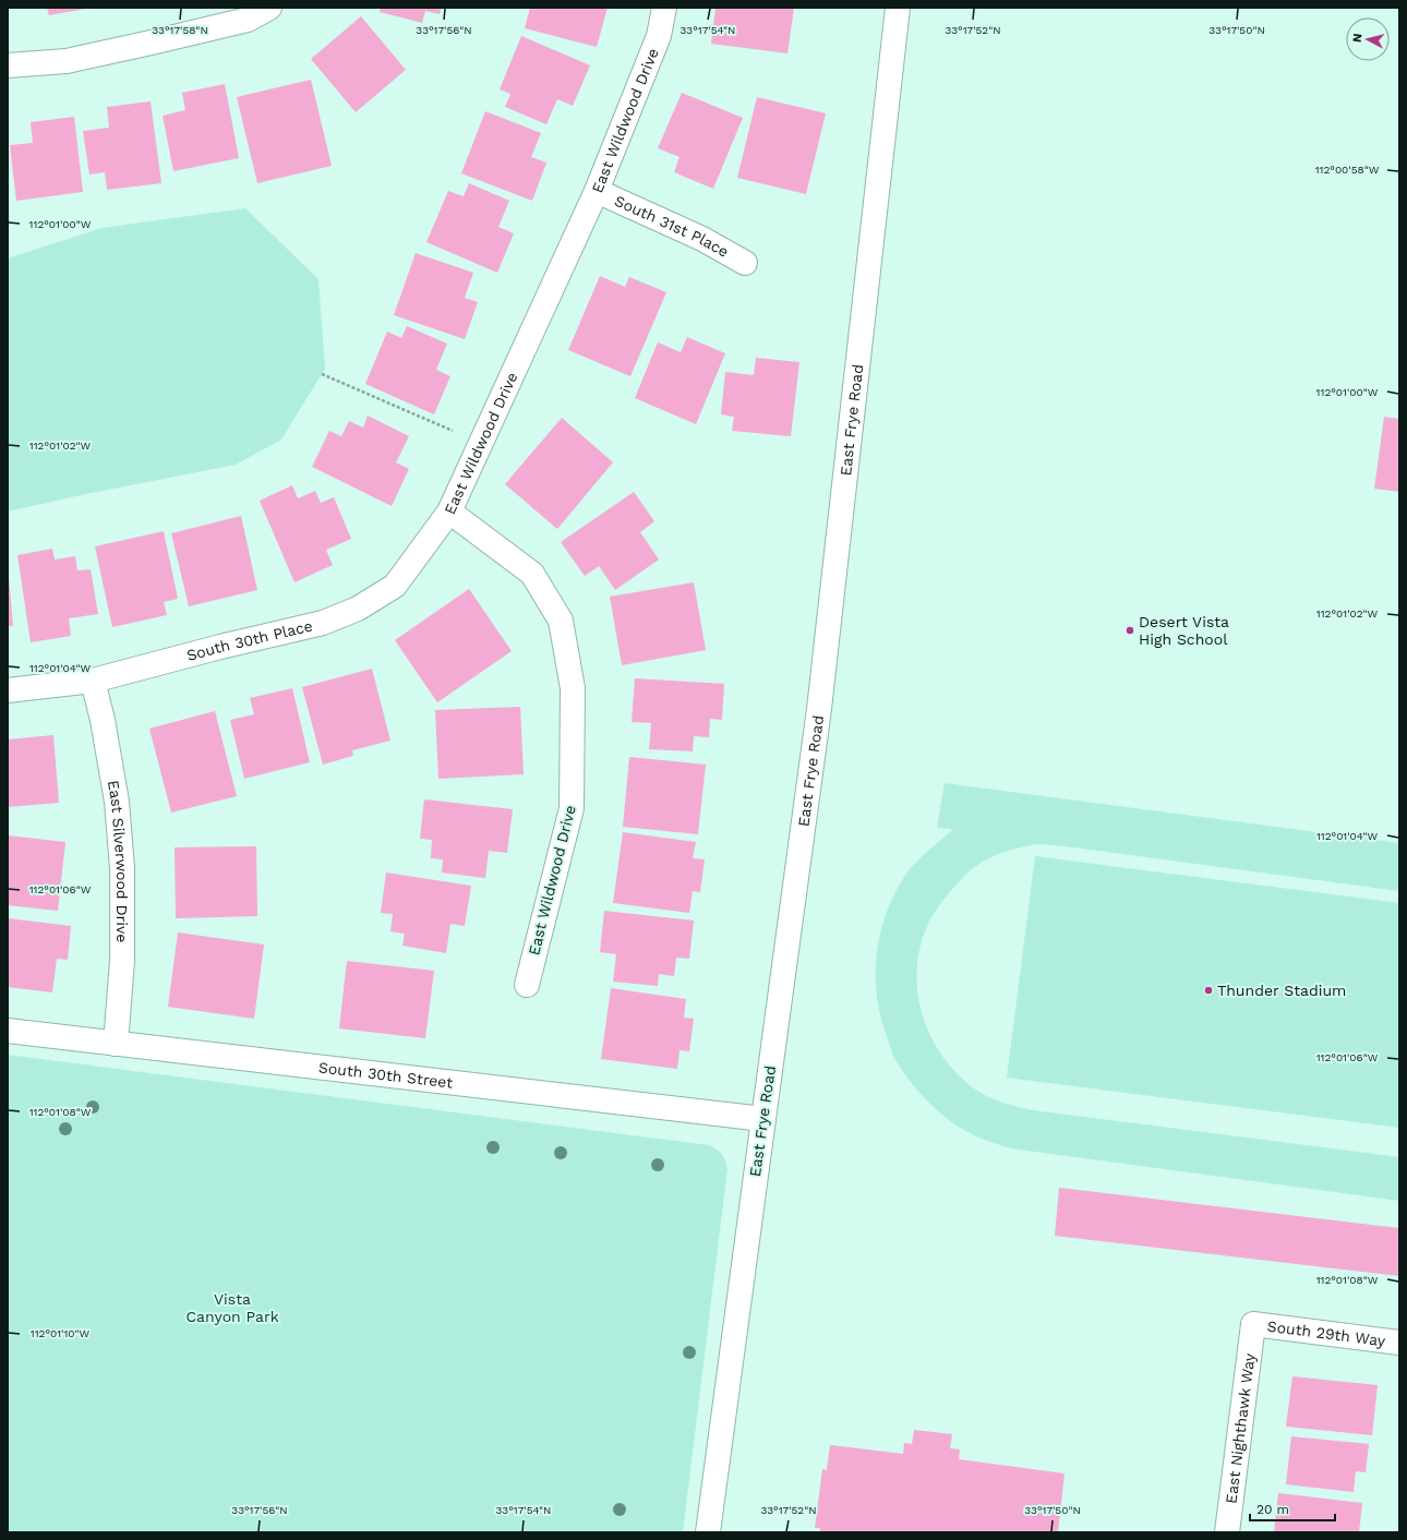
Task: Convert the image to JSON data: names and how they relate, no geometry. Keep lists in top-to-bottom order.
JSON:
{
  "streets": {
    "street": [
      "East Wildwood Drive",
      "South 31st Place",
      "East Frye Road",
      "South 30th Place",
      "East Silverwood Drive",
      "South 30th Street",
      "South 29th Way",
      "East Nighthawk Way"
    ]
  },
  "crossings": [
    ["East Wildwood Drive", "South 31st Place"],
    ["East Wildwood Drive", "South 30th Place"],
    ["East Frye Road", "South 30th Street"],
    ["South 30th Place", "East Silverwood Drive"],
    ["East Silverwood Drive", "South 30th Street"],
    ["South 29th Way", "East Nighthawk Way"]
  ],
  "parks": ["Vista Canyon Park"],
  "places": ["Desert Vista High School", "Thunder Stadium"],
  "scale_bar": "20 m",
  "north": "left",
  "coordinates": [
    "33°17'58\"N",
    "33°17'56\"N",
    "33°17'54\"N",
    "33°17'52\"N",
    "33°17'50\"N",
    "112°00'58\"W",
    "112°01'00\"W",
    "112°01'02\"W",
    "112°01'04\"W",
    "112°01'06\"W",
    "112°01'08\"W",
    "112°01'10\"W"
  ]
}
